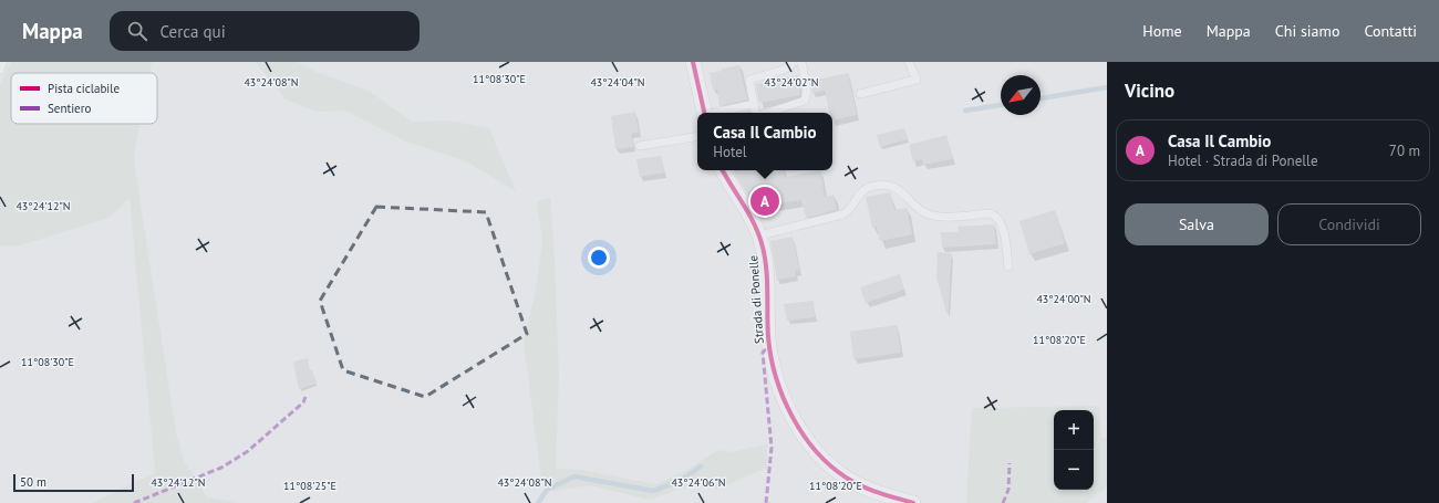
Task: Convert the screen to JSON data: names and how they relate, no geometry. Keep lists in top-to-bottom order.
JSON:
{
  "streets": {
    "street": ["Strada di Ponelle"]
  },
  "legend": ["Pista ciclabile", "Sentiero"],
  "scale_bar": "50 m",
  "north": "bottom left",
  "page": {
    "header": "Mappa",
    "search": "Cerca qui",
    "nav": [
      "Home",
      "Mappa",
      "Chi siamo",
      "Contatti"
    ],
    "heading": "Vicino",
    "popup": ["Casa Il Cambio", "Hotel"],
    "list": [
      {
        "mark": "A",
        "name": "Casa Il Cambio",
        "note": "Hotel · Strada di Ponelle",
        "value": "70 m"
      }
    ],
    "pins": "A",
    "buttons": ["Salva", "Condividi"],
    "map_buttons": ["+", "−"],
    "scale": "50 m"
  },
  "coordinates": [
    "11°08'30\"E",
    "43°24'08\"N",
    "43°24'04\"N",
    "43°24'02\"N",
    "43°24'12\"N",
    "43°24'00\"N",
    "11°08'20\"E",
    "43°24'06\"N",
    "11°08'25\"E"
  ]
}
